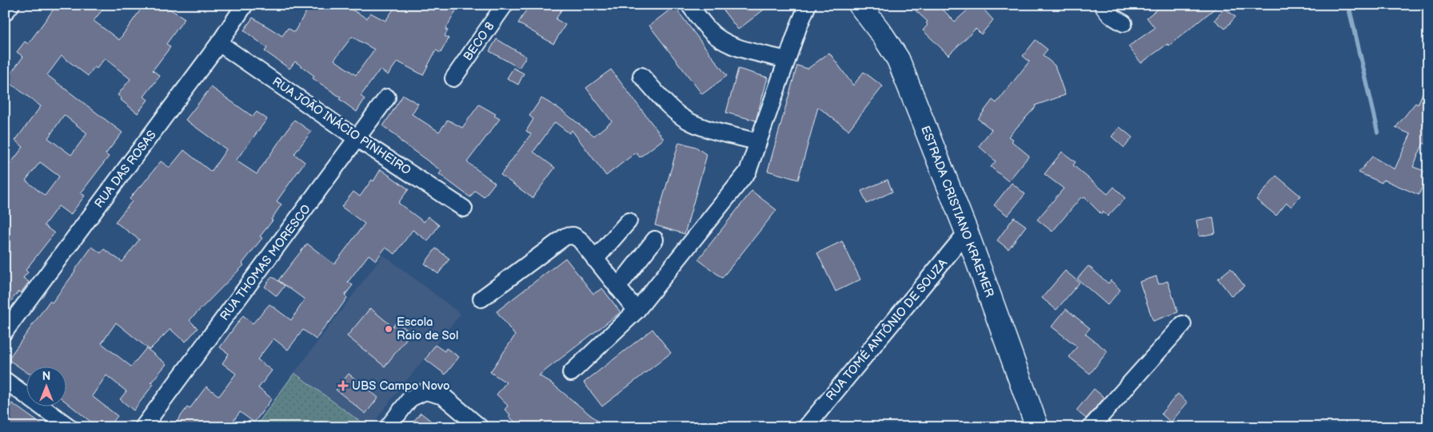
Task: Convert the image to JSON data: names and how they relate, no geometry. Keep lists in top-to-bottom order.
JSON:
{
  "streets": {
    "main road": ["ESTRADA CRISTIANO KRAEMER"],
    "street": [
      "BECO 8",
      "RUA JOÃO INÁCIO PINHEIRO",
      "RUA DAS ROSAS",
      "RUA THOMAS MORESCO",
      "RUA TOMÉ ANTÔNIO DE SOUZA"
    ]
  },
  "crossings": [
    ["RUA JOÃO INÁCIO PINHEIRO", "RUA DAS ROSAS"],
    ["RUA JOÃO INÁCIO PINHEIRO", "RUA THOMAS MORESCO"],
    ["ESTRADA CRISTIANO KRAEMER", "RUA TOMÉ ANTÔNIO DE SOUZA"]
  ],
  "places": {
    "other": ["Escola Raio de Sol"],
    "health": ["UBS Campo Novo"]
  },
  "north": "top"
}
